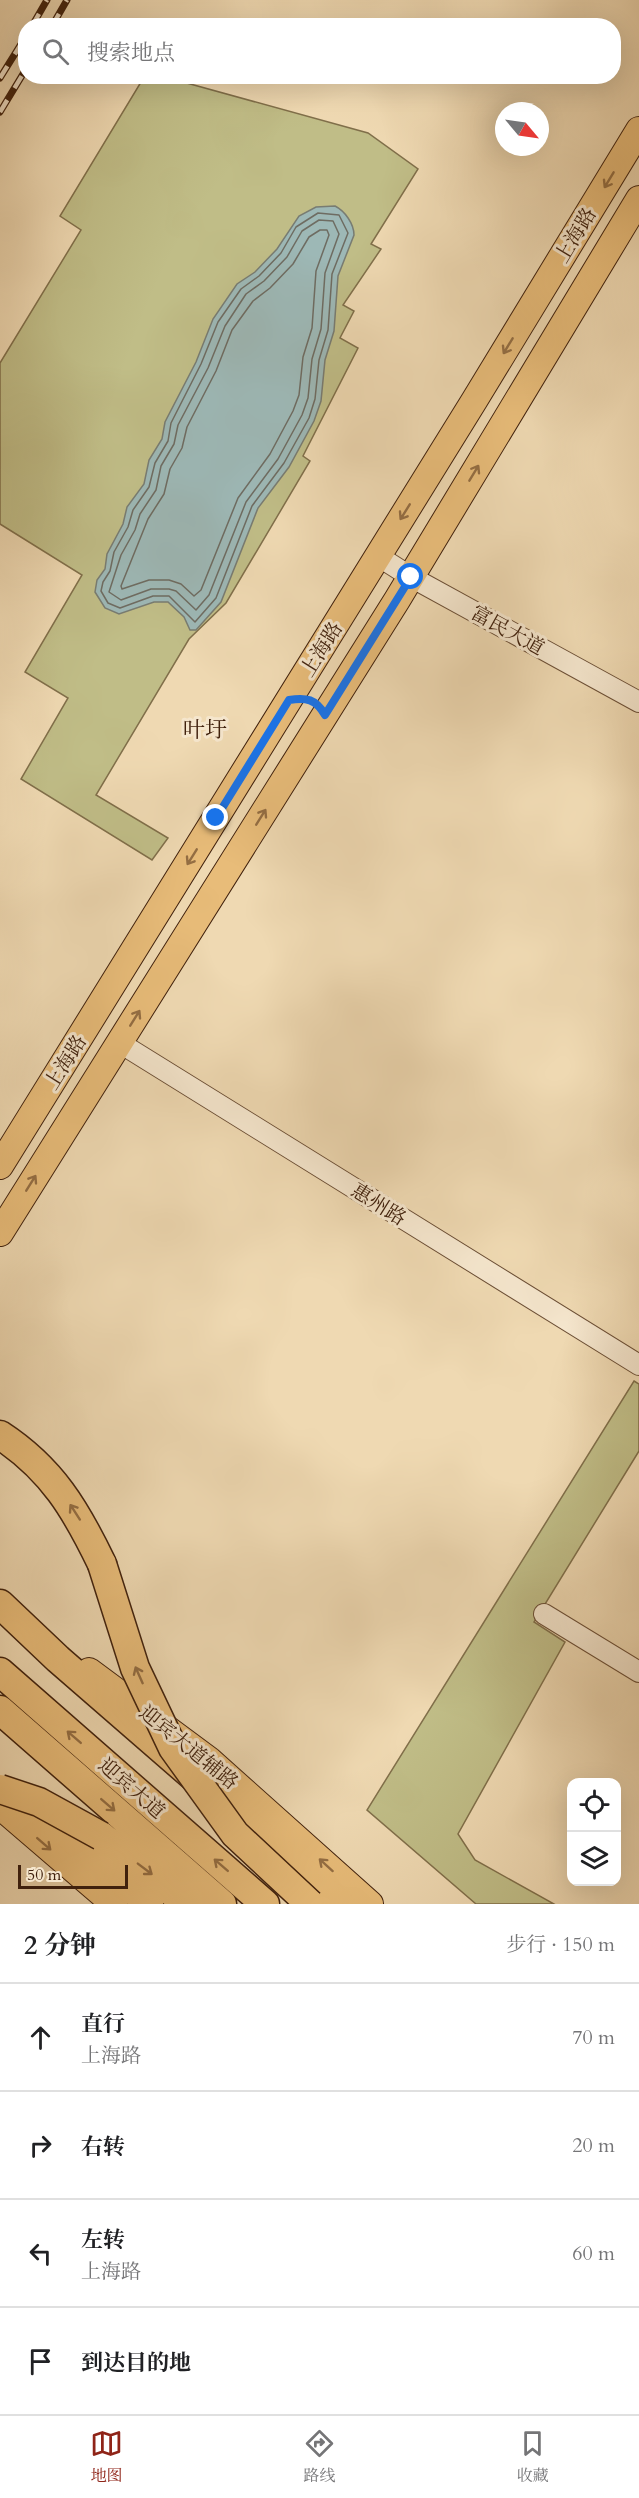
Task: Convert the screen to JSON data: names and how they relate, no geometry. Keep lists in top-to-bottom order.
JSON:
{
  "streets": {
    "highway": ["迎宾大道"],
    "main road": ["上海路", "迎宾大道辅路"],
    "street": ["富民大道", "惠州路"]
  },
  "crossings": [
    ["上海路", "富民大道"],
    ["上海路", "惠州路"]
  ],
  "districts": ["叶圩"],
  "scale_bar": "50 m",
  "north": "bottom right",
  "page": {
    "search": "搜索地点",
    "scale": "50 m",
    "heading": ["2 分钟", "步行 · 150 m"],
    "list": [
      ["直行", "上海路", "70 m"],
      ["右转", "20 m"],
      ["左转", "上海路", "60 m"],
      "到达目的地"
    ],
    "nav": ["地图", "路线", "收藏"]
  }
}
